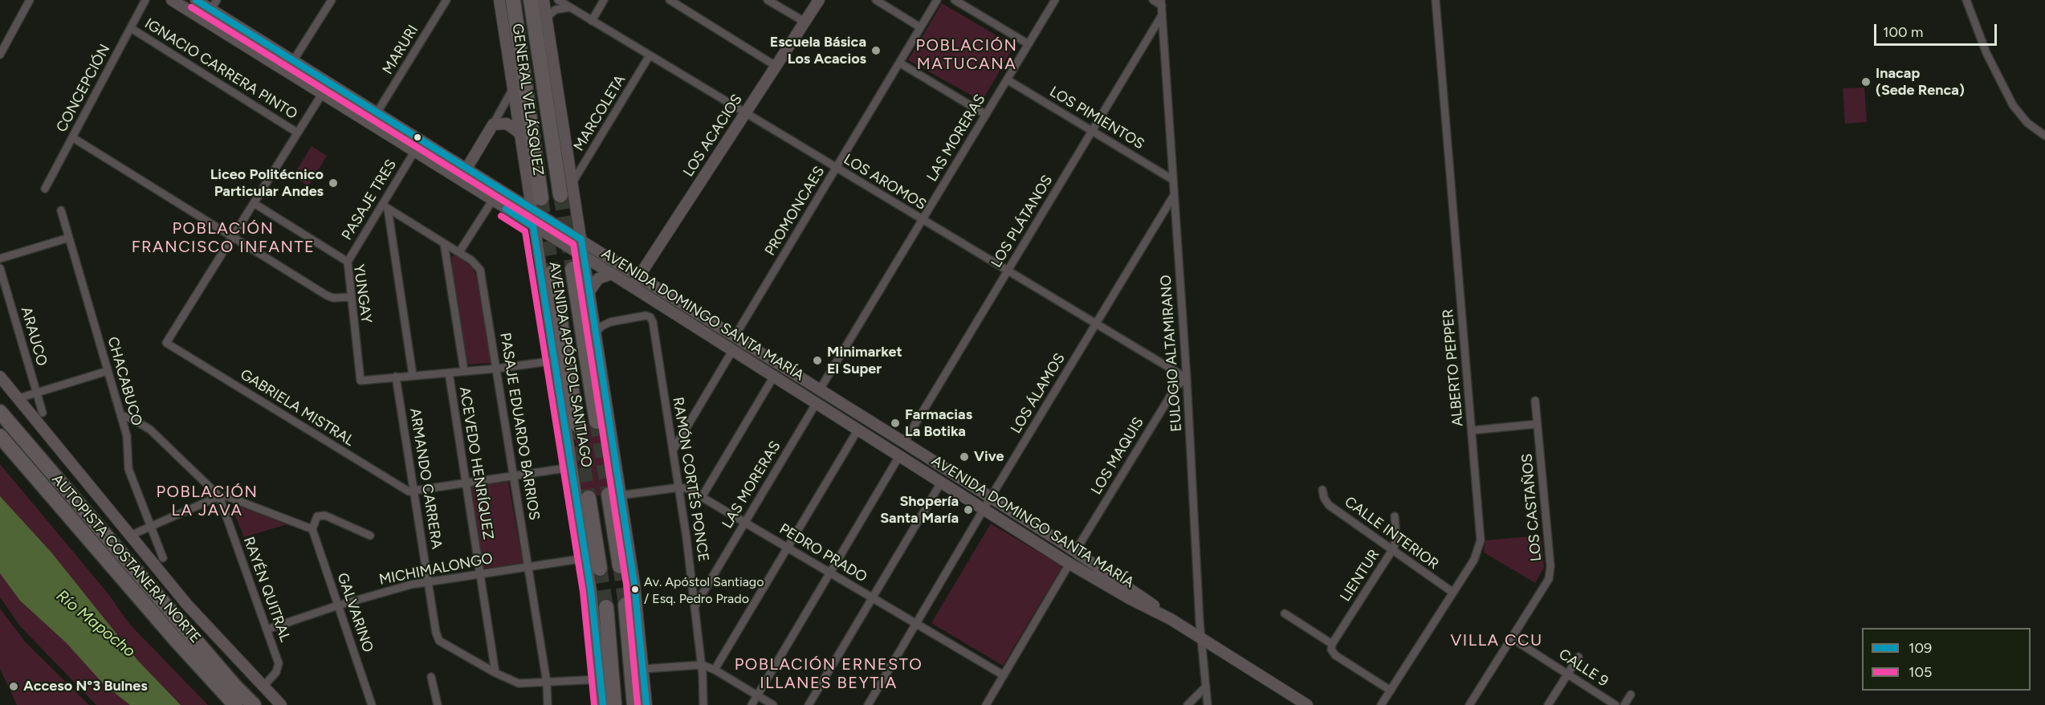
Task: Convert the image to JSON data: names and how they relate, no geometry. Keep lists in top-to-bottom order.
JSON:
{
  "streets": {
    "highway": ["GENERAL VELÁSQUEZ", "AUTOPISTA COSTANERA NORTE"],
    "main road": ["LOS ACACIOS", "AVENIDA DOMINGO SANTA MARÍA", "AVENIDA APÓSTOL SANTIAGO"],
    "street": [
      "MARURI",
      "IGNACIO CARRERA PINTO",
      "CONCEPCIÓN",
      "MARCOLETA",
      "LOS PIMIENTOS",
      "LAS MORERAS",
      "LOS AROMOS",
      "PASAJE TRES",
      "PROMONCAES",
      "LOS PLÁTANOS",
      "YUNGAY",
      "ARAUCO",
      "EULOGIO ALTAMIRANO",
      "ALBERTO PEPPER",
      "CHACABUCO",
      "LOS ÁLAMOS",
      "GABRIELA MISTRAL",
      "PASAJE EDUARDO BARRIOS",
      "LOS MAQUIS",
      "ACEVEDO HENRÍQUEZ",
      "ARMANDO CARRERA",
      "RAMÓN CORTÉS PONCE",
      "LOS CASTAÑOS",
      "CALLE INTERIOR",
      "PEDRO PRADO",
      "MICHIMALONGO",
      "LIENTUR",
      "RAYÉN QUITRAL",
      "GALVARINO",
      "CALLE 9"
    ]
  },
  "crossings": [
    ["MARURI", "AVENIDA DOMINGO SANTA MARÍA"],
    ["IGNACIO CARRERA PINTO", "CONCEPCIÓN"],
    ["GENERAL VELÁSQUEZ", "AVENIDA DOMINGO SANTA MARÍA"],
    ["GENERAL VELÁSQUEZ", "AVENIDA APÓSTOL SANTIAGO"],
    ["MARCOLETA", "LOS AROMOS"],
    ["MARCOLETA", "AVENIDA APÓSTOL SANTIAGO"],
    ["LOS PIMIENTOS", "LAS MORERAS"],
    ["LOS PIMIENTOS", "LOS PLÁTANOS"],
    ["LOS PIMIENTOS", "EULOGIO ALTAMIRANO"],
    ["LOS ACACIOS", "LOS AROMOS"],
    ["LOS ACACIOS", "AVENIDA DOMINGO SANTA MARÍA"],
    ["LAS MORERAS", "LOS AROMOS"],
    ["LAS MORERAS", "AVENIDA DOMINGO SANTA MARÍA"],
    ["LAS MORERAS", "RAMÓN CORTÉS PONCE"],
    ["LAS MORERAS", "PEDRO PRADO"],
    ["LOS AROMOS", "PROMONCAES"],
    ["LOS AROMOS", "LOS PLÁTANOS"],
    ["LOS AROMOS", "EULOGIO ALTAMIRANO"],
    ["LOS AROMOS", "LOS ÁLAMOS"],
    ["LOS AROMOS", "LOS MAQUIS"],
    ["PASAJE TRES", "YUNGAY"],
    ["PASAJE TRES", "AVENIDA DOMINGO SANTA MARÍA"],
    ["PASAJE TRES", "PASAJE EDUARDO BARRIOS"],
    ["PROMONCAES", "AVENIDA DOMINGO SANTA MARÍA"],
    ["LOS PLÁTANOS", "AVENIDA DOMINGO SANTA MARÍA"],
    ["LOS PLÁTANOS", "EULOGIO ALTAMIRANO"],
    ["YUNGAY", "ARMANDO CARRERA"],
    ["AVENIDA DOMINGO SANTA MARÍA", "EULOGIO ALTAMIRANO"],
    ["AVENIDA DOMINGO SANTA MARÍA", "AVENIDA APÓSTOL SANTIAGO"],
    ["AVENIDA DOMINGO SANTA MARÍA", "LOS ÁLAMOS"],
    ["AVENIDA DOMINGO SANTA MARÍA", "LOS MAQUIS"],
    ["EULOGIO ALTAMIRANO", "LOS ÁLAMOS"],
    ["EULOGIO ALTAMIRANO", "LOS MAQUIS"],
    ["AVENIDA APÓSTOL SANTIAGO", "RAMÓN CORTÉS PONCE"],
    ["AVENIDA APÓSTOL SANTIAGO", "MICHIMALONGO"],
    ["ALBERTO PEPPER", "CALLE INTERIOR"],
    ["LOS ÁLAMOS", "PEDRO PRADO"],
    ["GABRIELA MISTRAL", "ARMANDO CARRERA"],
    ["PASAJE EDUARDO BARRIOS", "MICHIMALONGO"],
    ["ACEVEDO HENRÍQUEZ", "ARMANDO CARRERA"],
    ["ACEVEDO HENRÍQUEZ", "MICHIMALONGO"],
    ["ARMANDO CARRERA", "MICHIMALONGO"],
    ["RAMÓN CORTÉS PONCE", "PEDRO PRADO"],
    ["LOS CASTAÑOS", "CALLE 9"],
    ["CALLE INTERIOR", "LIENTUR"],
    ["MICHIMALONGO", "RAYÉN QUITRAL"],
    ["MICHIMALONGO", "GALVARINO"]
  ],
  "districts": [
    "POBLACIÓN MATUCANA",
    "POBLACIÓN FRANCISCO INFANTE",
    "POBLACIÓN LA JAVA",
    "VILLA CCU",
    "POBLACIÓN ERNESTO ILLANES BEYTIA"
  ],
  "water": ["Río Mapocho"],
  "places": [
    "Escuela Básica Los Acacios",
    "Inacap (Sede Renca)",
    "Liceo Politécnico Particular Andes",
    "Minimarket El Super",
    "Farmacias La Botika",
    "Vive",
    "Shopería Santa María",
    "Av. Apóstol Santiago / Esq. Pedro Prado",
    "Acceso N°3 Bulnes"
  ],
  "lines": ["transit line 109", "transit line 105"],
  "legend": ["109", "105"],
  "scale_bar": "100 m"
}
